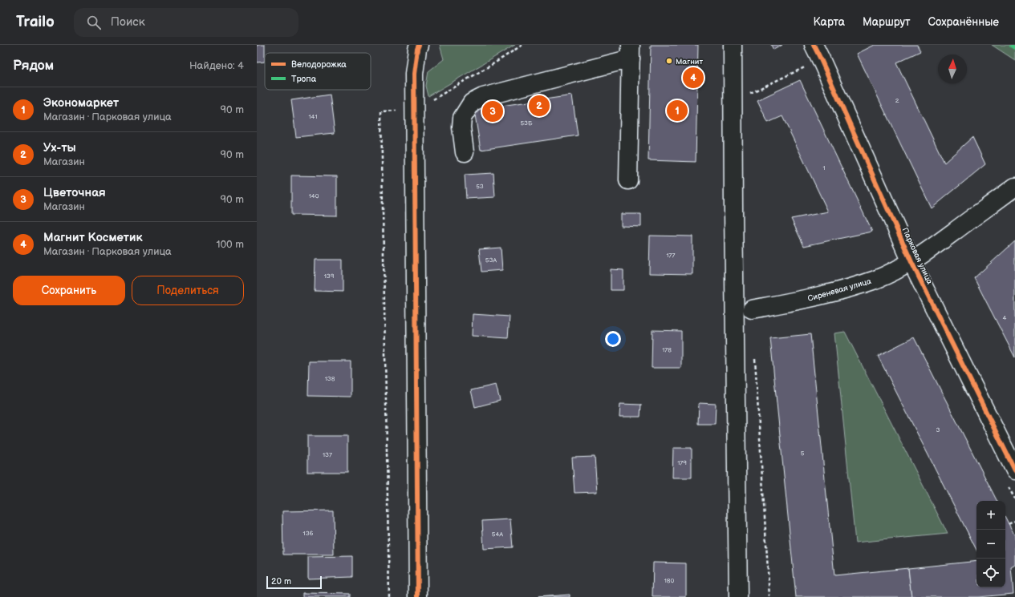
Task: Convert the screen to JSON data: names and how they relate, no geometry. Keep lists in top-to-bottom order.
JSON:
{
  "streets": {
    "street": ["Парковая улица", "Сиреневая улица"]
  },
  "crossings": [
    ["Парковая улица", "Сиреневая улица"]
  ],
  "places": ["Магнит"],
  "house_numbers": [
    "2",
    "141",
    "53Б",
    "1",
    "53",
    "140",
    "177",
    "53А",
    "139",
    "4",
    "178",
    "138",
    "3",
    "5",
    "137",
    "179",
    "136",
    "54А",
    "180"
  ],
  "legend": ["Велодорожка", "Тропа"],
  "scale_bar": "20 m",
  "north": "top",
  "page": {
    "header": "Trailo",
    "search": "Поиск",
    "nav": ["Карта", "Маршрут", "Сохранённые"],
    "heading": ["Рядом", "Найдено: 4"],
    "pins": [
      "4",
      "2",
      "1",
      "3"
    ],
    "list": [
      {
        "mark": "1",
        "name": "Экономаркет",
        "note": "Магазин · Парковая улица",
        "value": "90 m"
      },
      {
        "mark": "2",
        "name": "Ух-ты",
        "note": "Магазин",
        "value": "90 m"
      },
      {
        "mark": "3",
        "name": "Цветочная",
        "note": "Магазин",
        "value": "90 m"
      },
      {
        "mark": "4",
        "name": "Магнит Косметик",
        "note": "Магазин · Парковая улица",
        "value": "100 m"
      }
    ],
    "buttons": ["Сохранить", "Поделиться"],
    "map_buttons": ["+", "−"],
    "scale": "20 m"
  }
}
